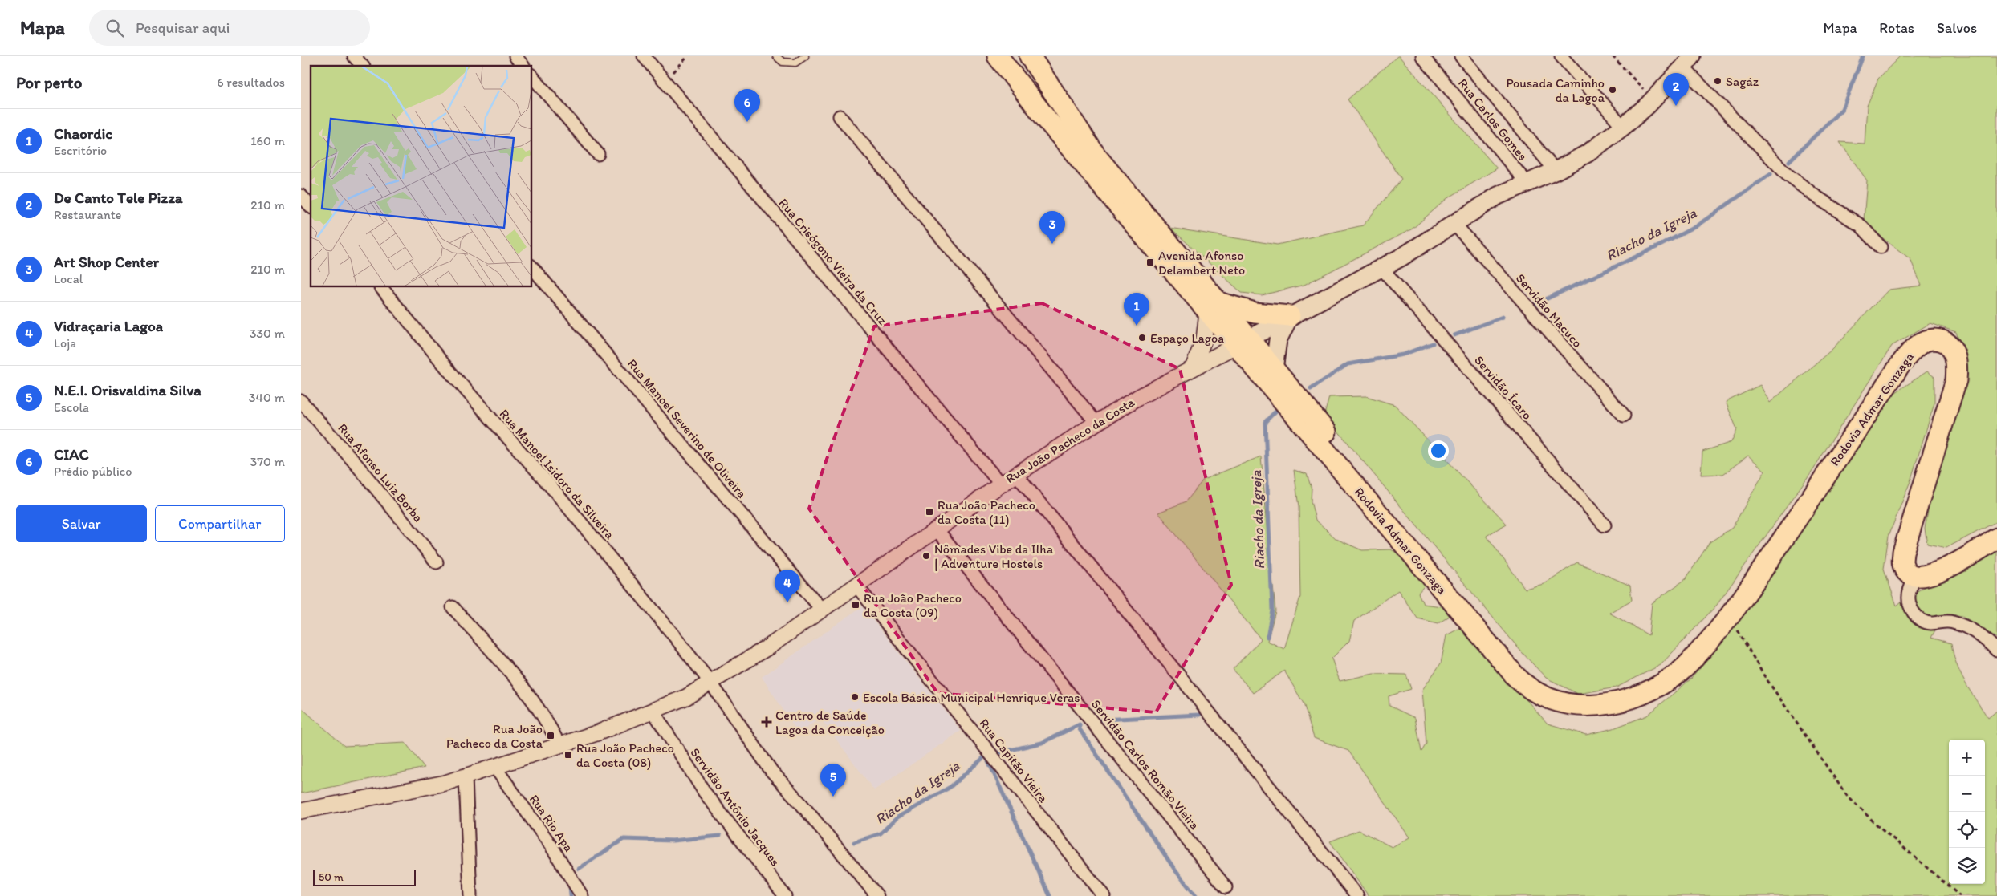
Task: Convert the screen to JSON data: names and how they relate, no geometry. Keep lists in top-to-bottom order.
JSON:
{
  "streets": {
    "main road": ["Rodovia Admar Gonzaga"],
    "street": [
      "Rua Carlos Gomes",
      "Rua Crisógono Vieira da Cruz",
      "Servidão Macuco",
      "Servidão Ícaro",
      "Rua Manoel Severino de Oliveira",
      "Rua João Pacheco da Costa",
      "Rua Afonso Luiz Borba",
      "Rua Manoel Isidoro da Silveira",
      "Rua Capitão Vieira",
      "Servidão Carlos Romão Vieira",
      "Servidão Antônio Jacques",
      "Rua Rio Apa"
    ]
  },
  "crossings": [
    ["Rua Crisógono Vieira da Cruz", "Rua João Pacheco da Costa"],
    ["Rodovia Admar Gonzaga", "Rua João Pacheco da Costa"],
    ["Rua Manoel Severino de Oliveira", "Rua João Pacheco da Costa"],
    ["Rua João Pacheco da Costa", "Rua Manoel Isidoro da Silveira"],
    ["Rua João Pacheco da Costa", "Rua Capitão Vieira"],
    ["Rua João Pacheco da Costa", "Servidão Carlos Romão Vieira"],
    ["Rua João Pacheco da Costa", "Servidão Antônio Jacques"],
    ["Rua João Pacheco da Costa", "Rua Rio Apa"]
  ],
  "water": ["Riacho da Igreja"],
  "places": {
    "other": [
      "Sagáz",
      "Pousada Caminho da Lagoa",
      "Espaço Lagoa",
      "Nômades Vibe da Ilha | Adventure Hostels",
      "Escola Básica Municipal Henrique Veras"
    ],
    "transit": [
      "Avenida Afonso Delambert Neto",
      "Rua João Pacheco da Costa (11)",
      "Rua João Pacheco da Costa (09)",
      "Rua João Pacheco da Costa",
      "Rua João Pacheco da Costa (08)"
    ],
    "health": ["Centro de Saúde Lagoa da Conceição"]
  },
  "scale_bar": "50 m",
  "page": {
    "header": "Mapa",
    "search": "Pesquisar aqui",
    "nav": ["Mapa", "Rotas", "Salvos"],
    "heading": ["Por perto", "6 resultados"],
    "pins": [
      "2",
      "6",
      "3",
      "1",
      "4",
      "5"
    ],
    "list": [
      {
        "mark": "1",
        "name": "Chaordic",
        "note": "Escritório",
        "value": "160 m"
      },
      {
        "mark": "2",
        "name": "De Canto Tele Pizza",
        "note": "Restaurante",
        "value": "210 m"
      },
      {
        "mark": "3",
        "name": "Art Shop Center",
        "note": "Local",
        "value": "210 m"
      },
      {
        "mark": "4",
        "name": "Vidraçaria Lagoa",
        "note": "Loja",
        "value": "330 m"
      },
      {
        "mark": "5",
        "name": "N.E.I. Orisvaldina Silva",
        "note": "Escola",
        "value": "340 m"
      },
      {
        "mark": "6",
        "name": "CIAC",
        "note": "Prédio público",
        "value": "370 m"
      }
    ],
    "buttons": ["Salvar", "Compartilhar"],
    "map_buttons": ["+", "−"],
    "scale": "50 m"
  }
}
